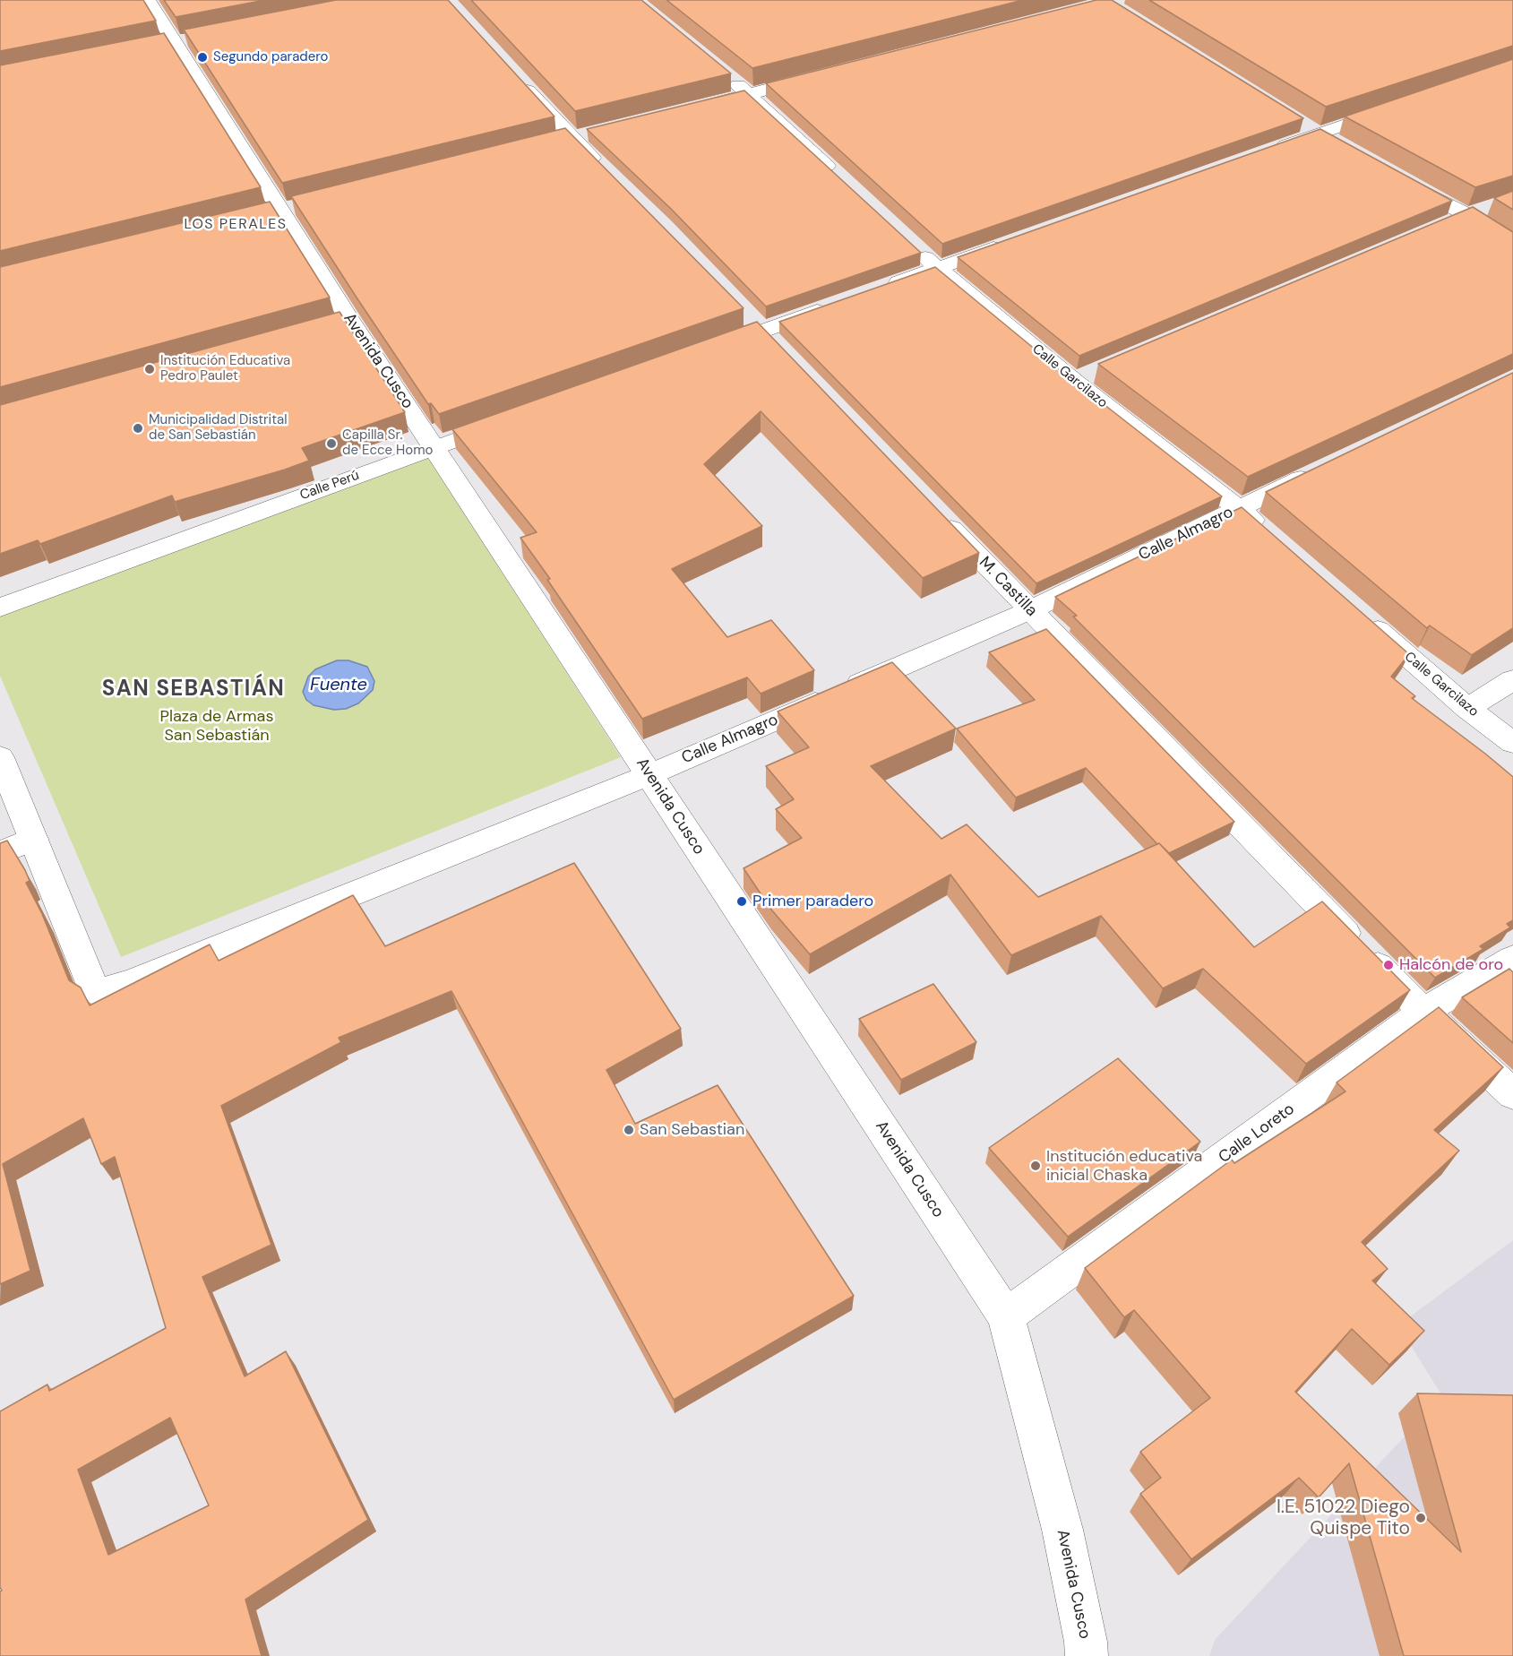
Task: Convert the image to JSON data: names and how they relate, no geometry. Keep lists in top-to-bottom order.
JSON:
{
  "streets": {
    "street": [
      "Avenida Cusco",
      "Calle Garcilazo",
      "Calle Perú",
      "Calle Almagro",
      "M. Castilla",
      "Calle Loreto"
    ]
  },
  "crossings": [
    ["Avenida Cusco", "Calle Perú"],
    ["Avenida Cusco", "Calle Almagro"],
    ["Avenida Cusco", "Calle Loreto"],
    ["Calle Garcilazo", "Calle Almagro"],
    ["Calle Almagro", "M. Castilla"],
    ["M. Castilla", "Calle Loreto"]
  ],
  "districts": ["LOS PERALES", "SAN SEBASTIÁN"],
  "water": ["Fuente"],
  "parks": ["Plaza de Armas San Sebastián"],
  "places": [
    "Segundo paradero",
    "Institución Educativa Pedro Paulet",
    "Municipalidad Distrital de San Sebastián",
    "Capilla Sr. de Ecce Homo",
    "Primer paradero",
    "Halcón de oro",
    "San Sebastian",
    "Institución educativa inicial Chaska",
    "I.E. 51022 Diego Quispe Tito"
  ]
}
